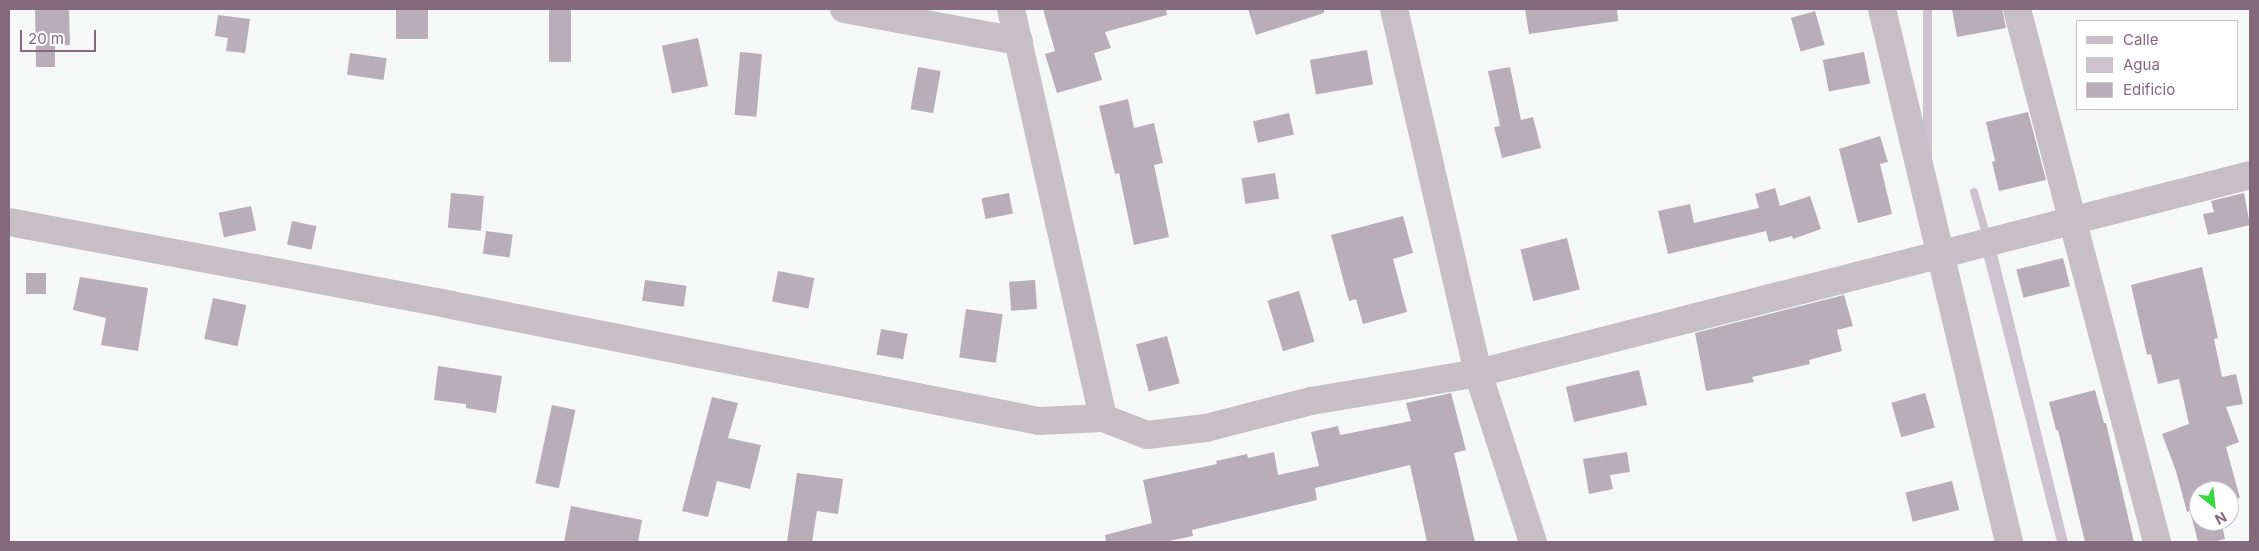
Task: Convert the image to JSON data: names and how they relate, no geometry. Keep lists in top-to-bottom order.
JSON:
{
  "legend": ["Calle", "Agua", "Edificio"],
  "scale_bar": "20 m",
  "north": "bottom right"
}
